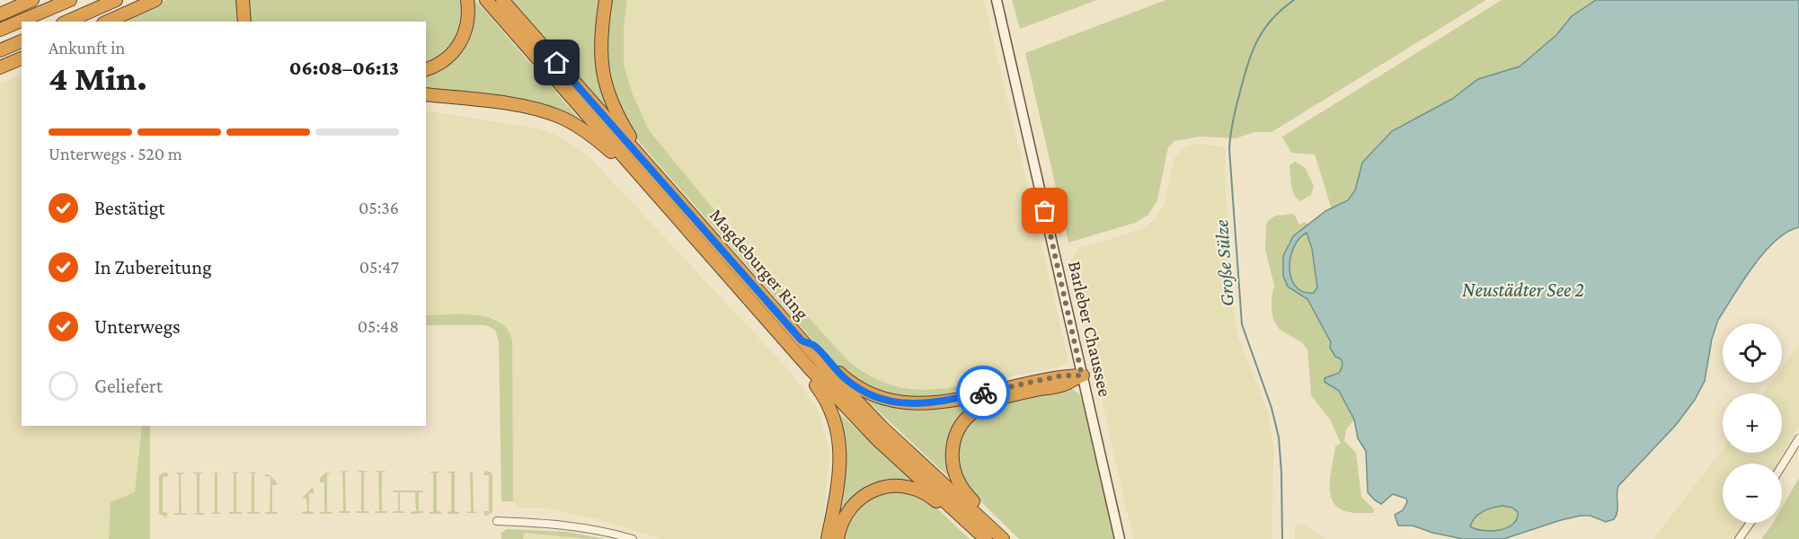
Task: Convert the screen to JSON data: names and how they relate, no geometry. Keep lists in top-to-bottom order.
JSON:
{
  "streets": {
    "highway": ["Magdeburger Ring"],
    "street": ["Barleber Chaussee"]
  },
  "water": ["Große Sülze", "Neustädter See 2"],
  "page": {
    "heading": ["4 Min.", "Ankunft in", "06:08–06:13"],
    "bar": "Unterwegs · 520 m",
    "list": [
      ["Bestätigt", "05:36"],
      ["In Zubereitung", "05:47"],
      ["Unterwegs", "05:48"],
      "Geliefert"
    ],
    "map_buttons": ["+", "−"]
  }
}
